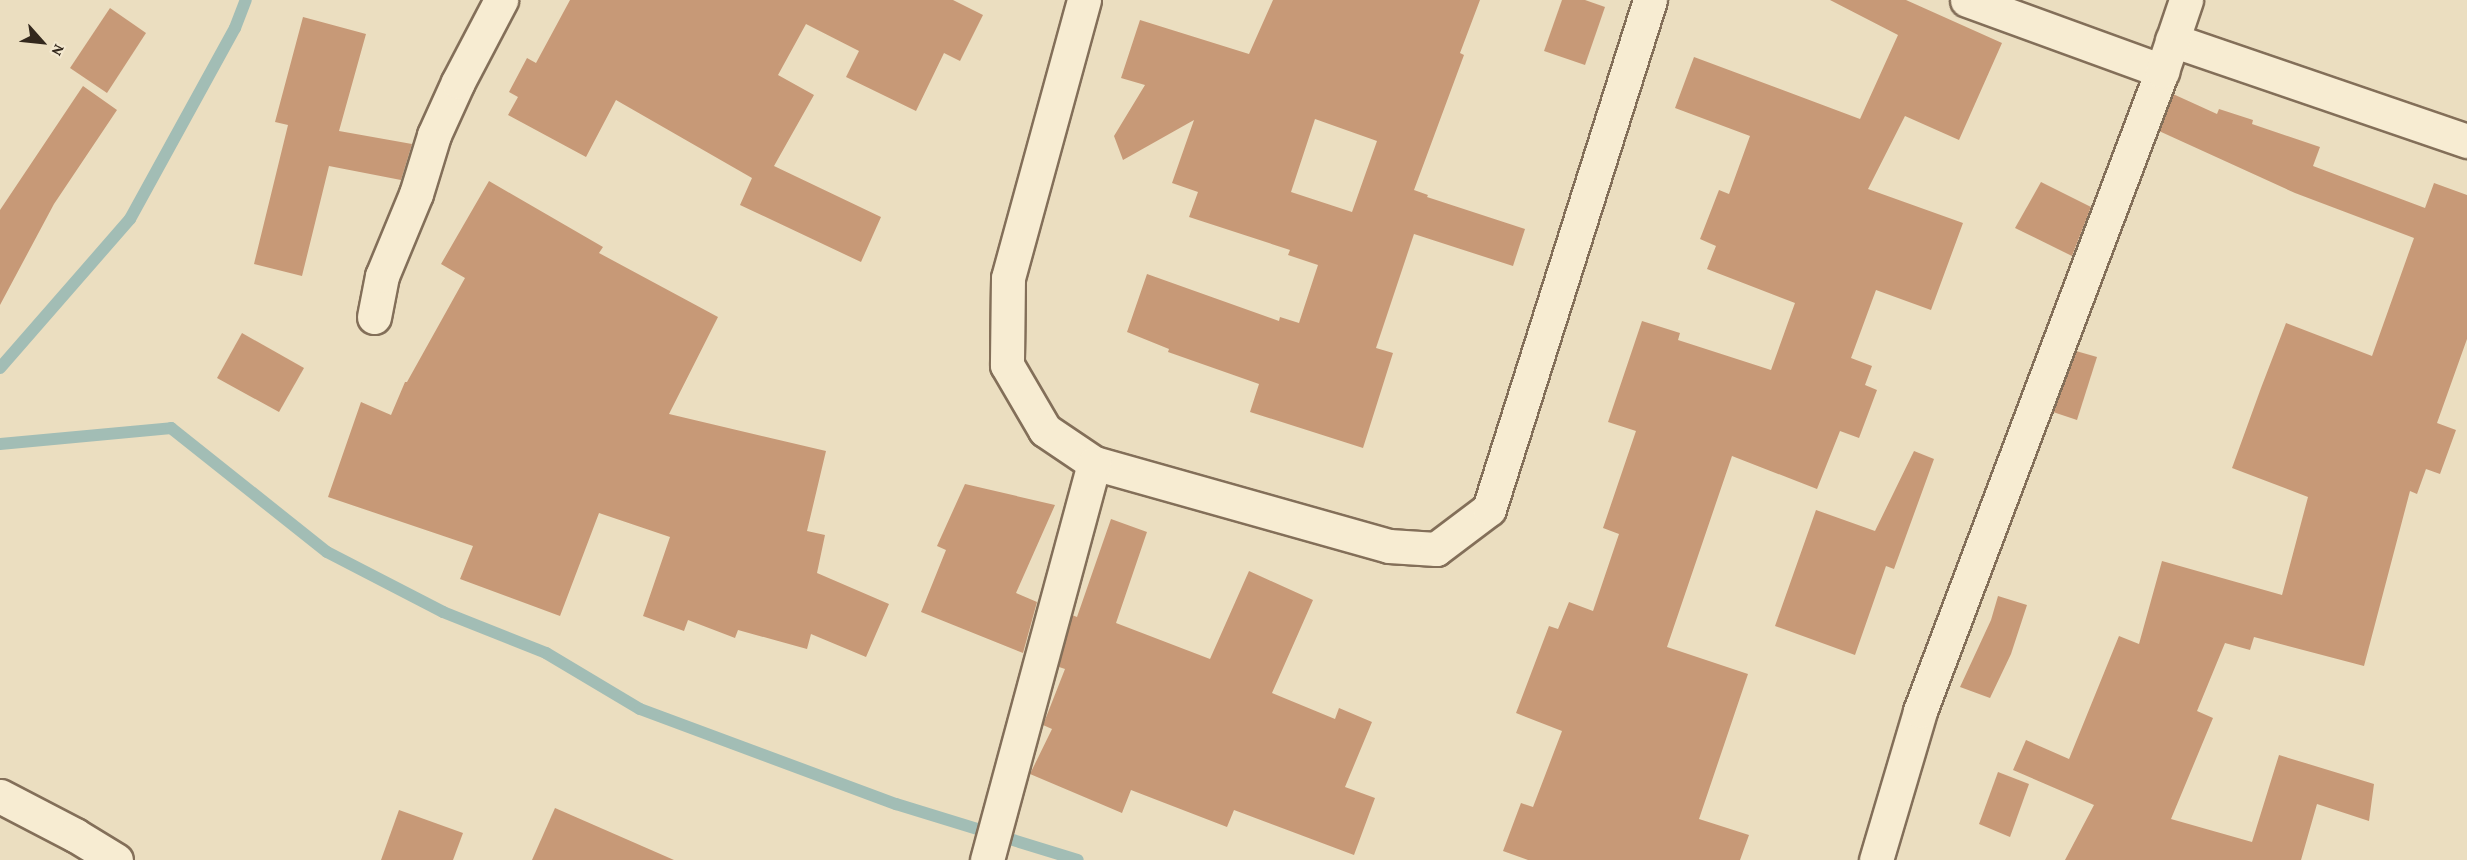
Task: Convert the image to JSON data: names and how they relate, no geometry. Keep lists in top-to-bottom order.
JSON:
{
  "north": "bottom right"
}
